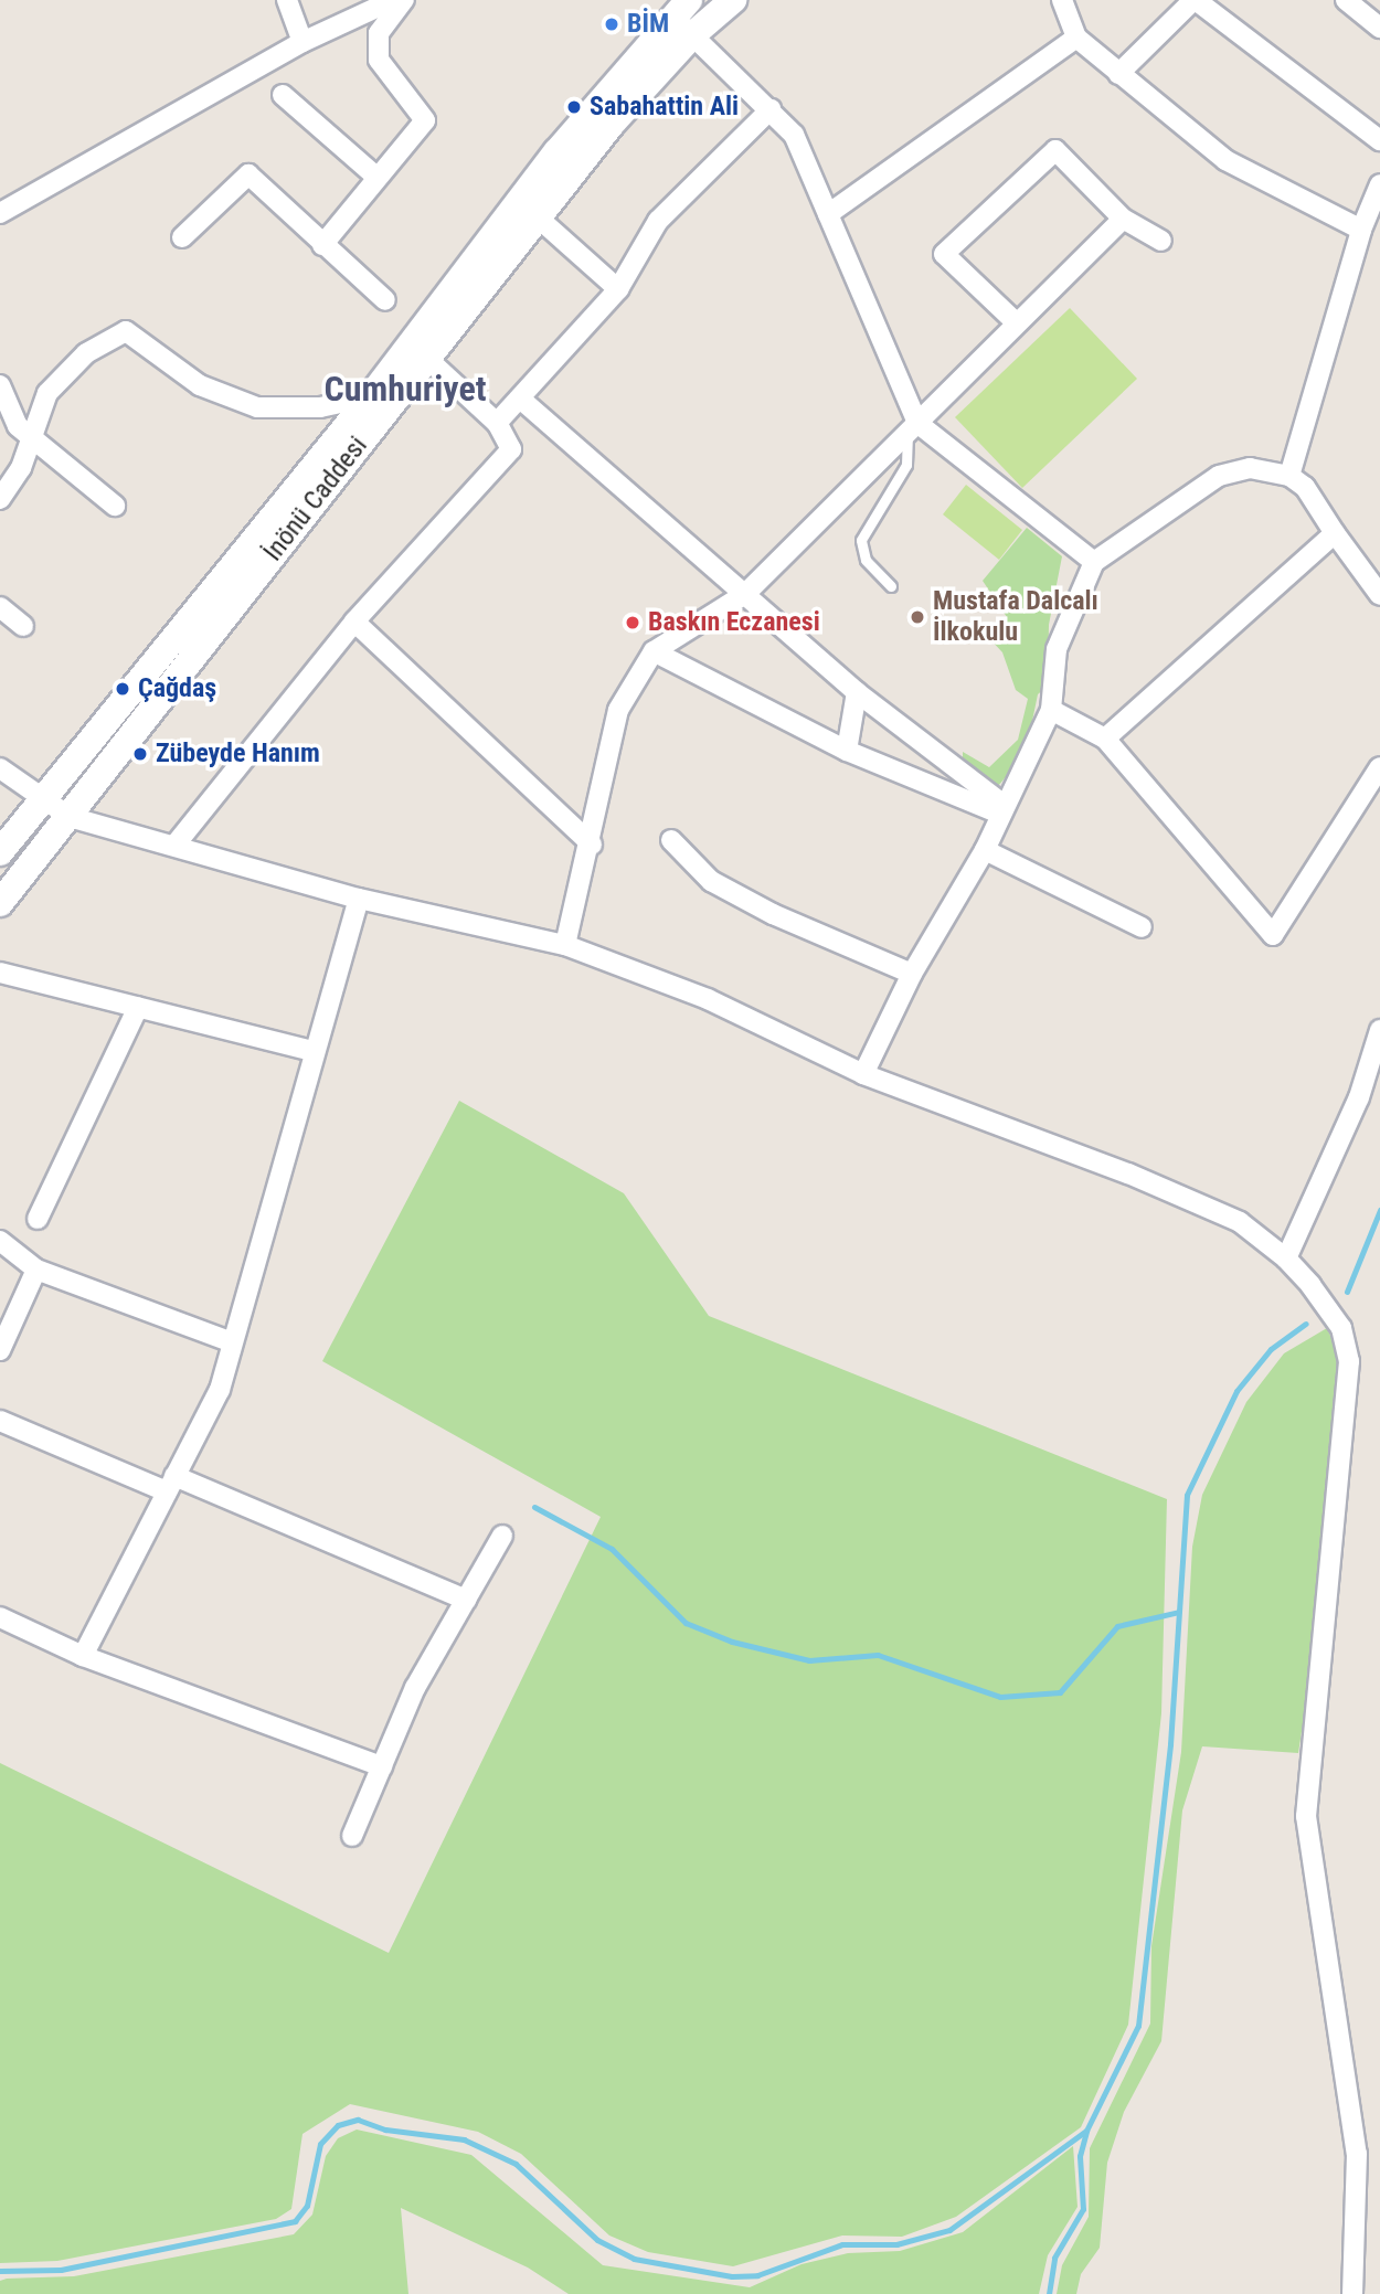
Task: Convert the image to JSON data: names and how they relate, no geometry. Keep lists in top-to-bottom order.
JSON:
{
  "streets": {
    "main road": ["İnönü Caddesi"]
  },
  "districts": ["Cumhuriyet"],
  "places": [
    "BİM",
    "Sabahattin Ali",
    "Mustafa Dalcalı İlkokulu",
    "Baskın Eczanesi",
    "Çağdaş",
    "Zübeyde Hanım"
  ]
}
